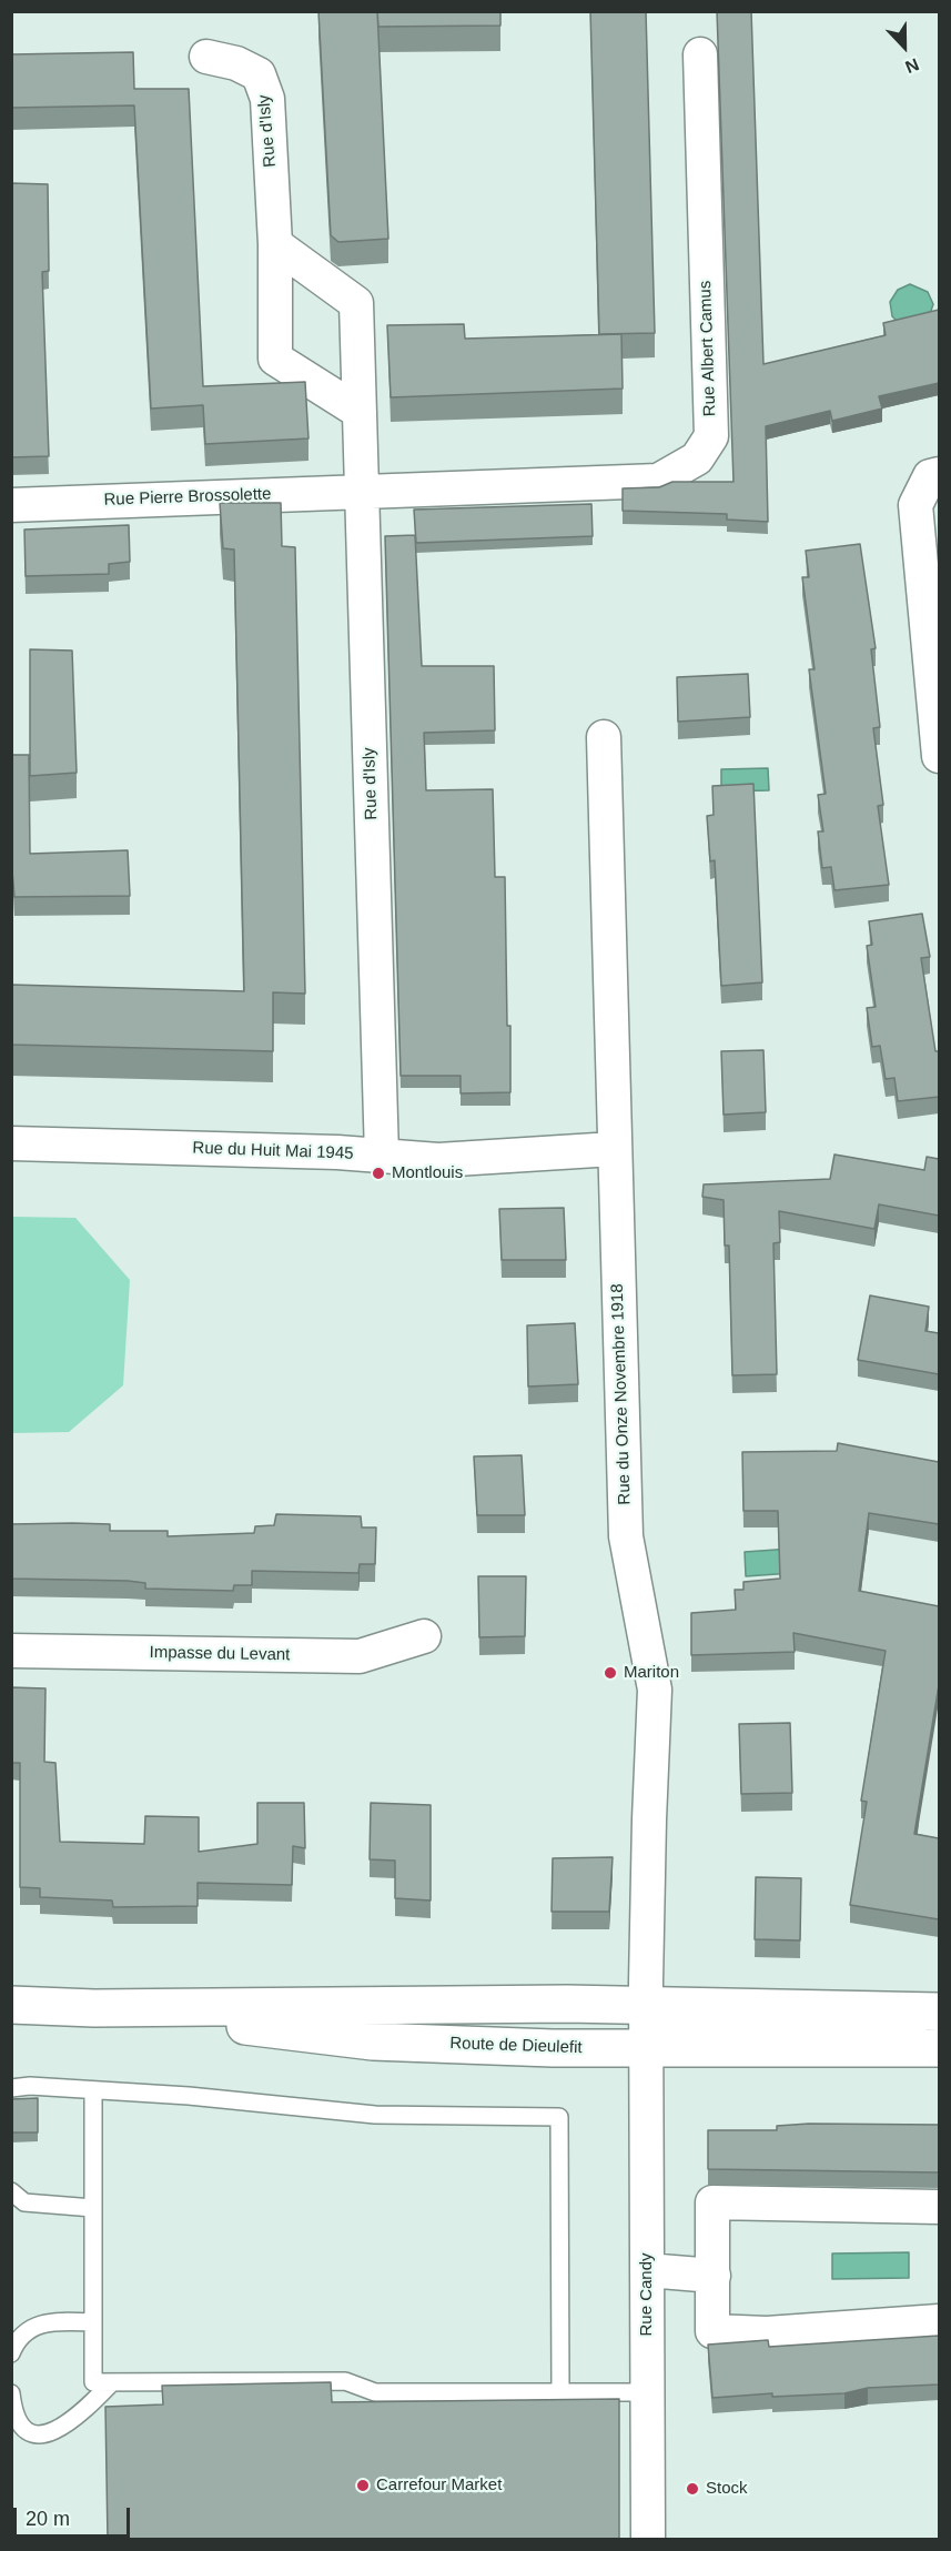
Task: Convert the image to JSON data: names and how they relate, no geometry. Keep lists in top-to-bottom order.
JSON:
{
  "streets": {
    "main road": ["Route de Dieulefit"],
    "street": [
      "Rue d'Isly",
      "Rue Albert Camus",
      "Rue Pierre Brossolette",
      "Rue du Huit Mai 1945",
      "Rue du Onze Novembre 1918",
      "Impasse du Levant",
      "Rue Candy"
    ]
  },
  "crossings": [
    ["Rue d'Isly", "Rue Albert Camus"],
    ["Rue d'Isly", "Rue Pierre Brossolette"],
    ["Rue d'Isly", "Rue du Huit Mai 1945"],
    ["Rue Albert Camus", "Rue Pierre Brossolette"],
    ["Rue du Huit Mai 1945", "Rue du Onze Novembre 1918"],
    ["Rue du Onze Novembre 1918", "Route de Dieulefit"],
    ["Rue du Onze Novembre 1918", "Rue Candy"],
    ["Route de Dieulefit", "Rue Candy"]
  ],
  "places": [
    "Montlouis",
    "Mariton",
    "Carrefour Market",
    "Stock"
  ],
  "scale_bar": "20 m",
  "north": "bottom"
}
